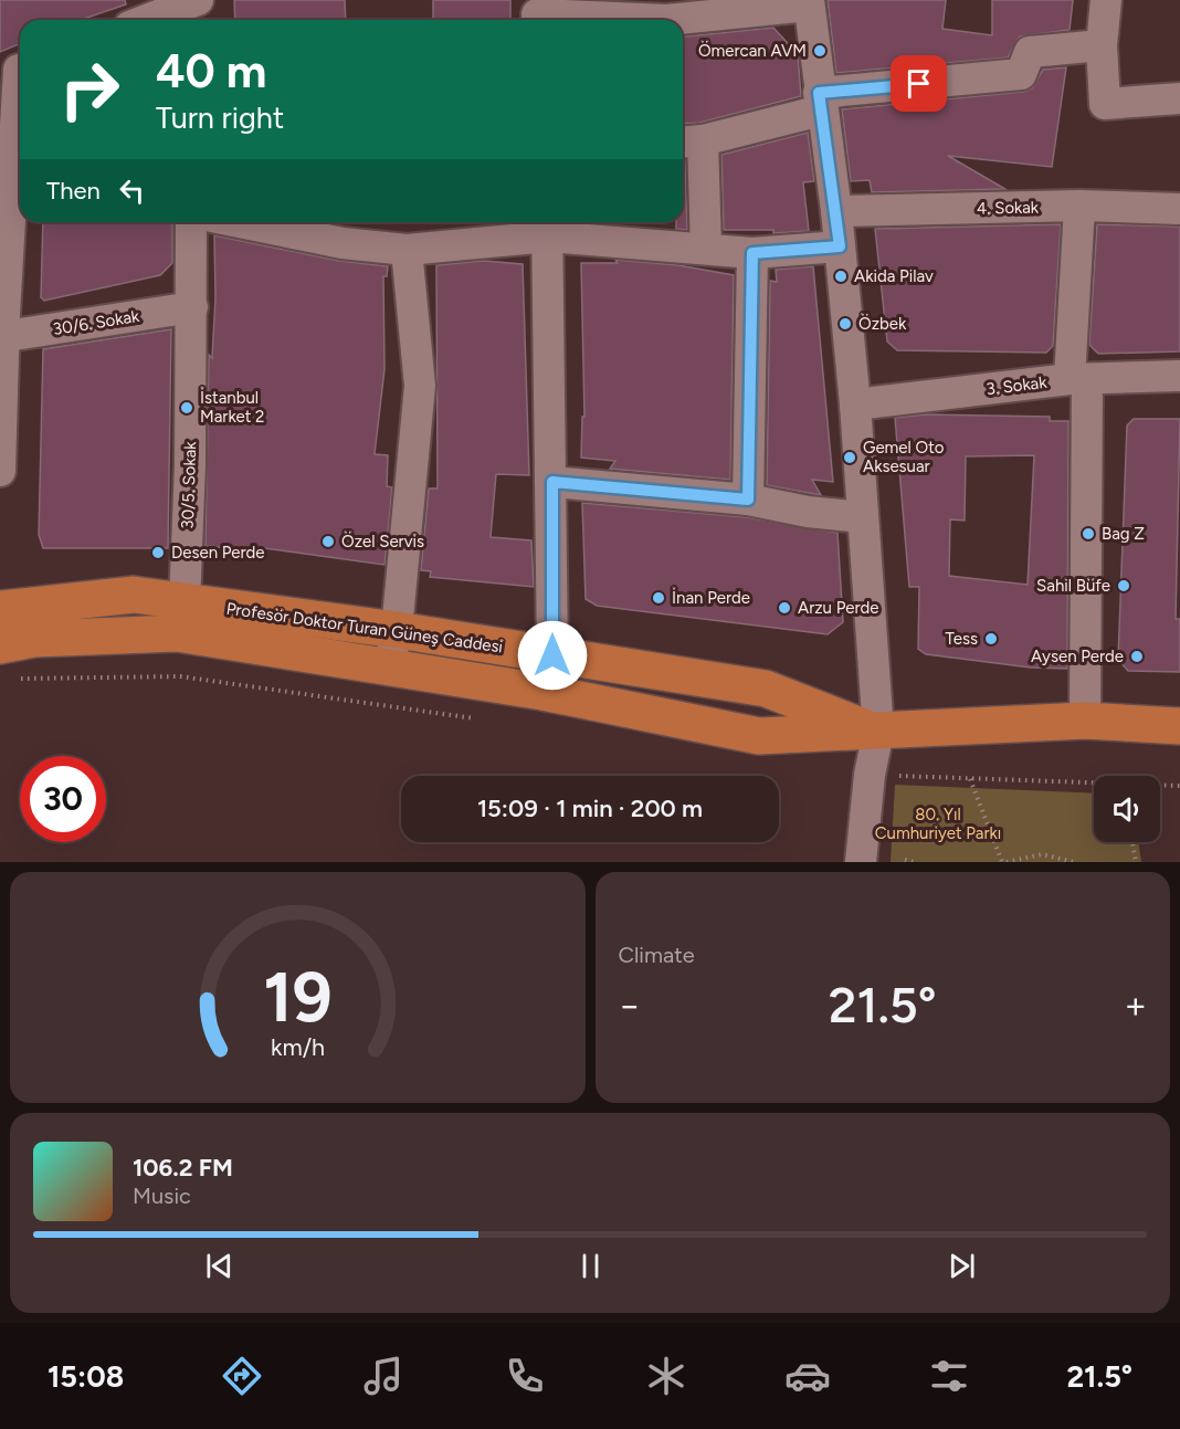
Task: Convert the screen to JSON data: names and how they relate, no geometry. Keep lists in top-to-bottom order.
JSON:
{
  "streets": {
    "main road": ["Profesör Doktor Turan Güneş Caddesi"],
    "street": [
      "4. Sokak",
      "30/6. Sokak",
      "3. Sokak",
      "30/5. Sokak"
    ]
  },
  "crossings": [
    ["30/6. Sokak", "30/5. Sokak"],
    ["30/5. Sokak", "Profesör Doktor Turan Güneş Caddesi"]
  ],
  "parks": ["80. Yıl Cumhuriyet Parkı"],
  "places": [
    "Ömercan AVM",
    "Akida Pilav",
    "Özbek",
    "İstanbul Market 2",
    "Gemel Oto Aksesuar",
    "Bag Z",
    "Özel Servis",
    "Desen Perde",
    "Sahil Büfe",
    "İnan Perde",
    "Arzu Perde",
    "Tess",
    "Aysen Perde"
  ],
  "page": {
    "turn": ["40 m", "Turn right"],
    "then": "Then",
    "limit": "30",
    "trip": "15:09 · 1 min · 200 m",
    "tile": "Climate",
    "heat": ["−", "21.5°", "+"],
    "song": ["106.2 FM", "Music"],
    "tabs": ["15:08", "21.5°"],
    "gauge": ["19", "km/h"]
  }
}
